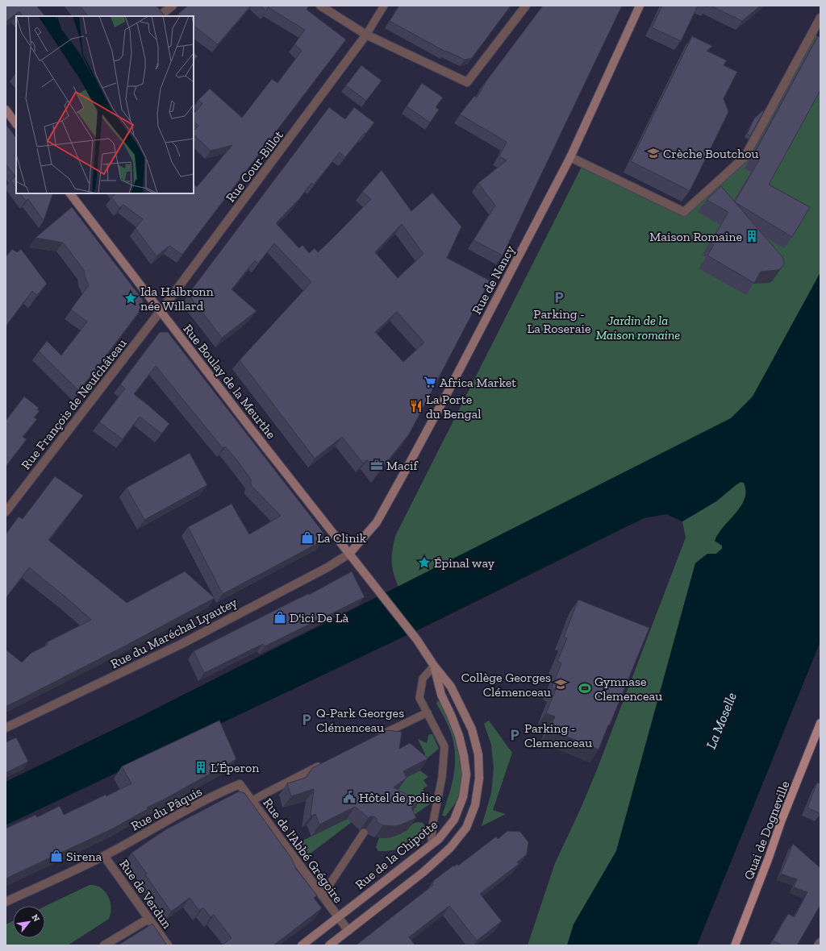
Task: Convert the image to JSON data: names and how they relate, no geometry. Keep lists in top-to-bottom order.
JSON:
{
  "streets": {
    "main road": [
      "Rue de Nancy",
      "Rue Boulay de la Meurthe",
      "Quai de Dogneville",
      "Rue de la Chipotte"
    ],
    "street": [
      "Rue Cour-Billot",
      "Rue François de Neufchâteau",
      "Rue du Maréchal Lyautey",
      "Rue du Pâquis",
      "Rue de l'Abbé Grégoire",
      "Rue de Verdun"
    ]
  },
  "crossings": [
    ["Rue Cour-Billot", "Rue Boulay de la Meurthe"],
    ["Rue Cour-Billot", "Rue François de Neufchâteau"],
    ["Rue de Nancy", "Rue Boulay de la Meurthe"],
    ["Rue de Nancy", "Rue du Maréchal Lyautey"],
    ["Rue de Nancy", "Rue de la Chipotte"],
    ["Rue Boulay de la Meurthe", "Rue François de Neufchâteau"],
    ["Rue Boulay de la Meurthe", "Rue du Maréchal Lyautey"],
    ["Rue Boulay de la Meurthe", "Rue de la Chipotte"],
    ["Rue du Maréchal Lyautey", "Rue de la Chipotte"],
    ["Rue du Pâquis", "Rue de l'Abbé Grégoire"],
    ["Rue du Pâquis", "Rue de Verdun"],
    ["Rue de l'Abbé Grégoire", "Rue de la Chipotte"]
  ],
  "water": ["La Moselle"],
  "parks": ["Jardin de la Maison romaine"],
  "places": {
    "school or university": ["Crèche Boutchou", "Collège Georges Clémenceau"],
    "building": ["Maison Romaine", "L’Éperon"],
    "parking": ["Parking - La Roseraie", "Q-Park Georges Clémenceau", "Parking - Clemenceau"],
    "place": ["Ida Halbronn née Willard", "Épinal way"],
    "supermarket": ["Africa Market"],
    "restaurant": ["La Porte du Bengal"],
    "office": ["Macif"],
    "shop": ["La Clinik", "D'ici De Là", "Sirena"],
    "sports": ["Gymnase Clemenceau"],
    "public building": ["Hôtel de police"]
  },
  "north": "top right"
}
